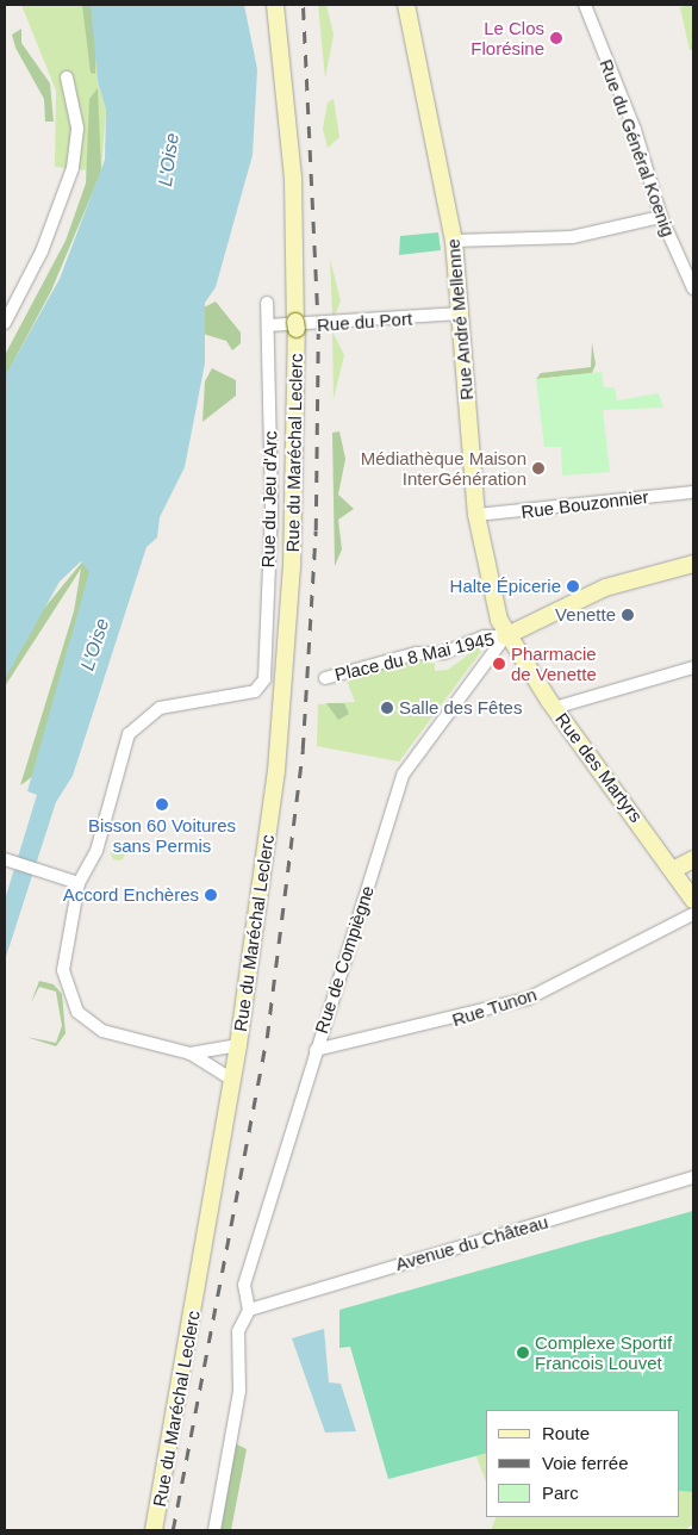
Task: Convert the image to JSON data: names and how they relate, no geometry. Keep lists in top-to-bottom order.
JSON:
{
  "streets": {
    "main road": ["Rue André Mellenne", "Rue du Maréchal Leclerc", "Rue des Martyrs"],
    "street": [
      "Rue du Général Koenig",
      "Rue du Port",
      "Rue du Jeu d'Arc",
      "Rue Bouzonnier",
      "Place du 8 Mai 1945",
      "Rue de Compiègne",
      "Rue Tunon",
      "Avenue du Château"
    ]
  },
  "crossings": [
    ["Rue André Mellenne", "Rue du Port"],
    ["Rue André Mellenne", "Rue Bouzonnier"],
    ["Rue André Mellenne", "Place du 8 Mai 1945"],
    ["Rue André Mellenne", "Rue des Martyrs"],
    ["Rue André Mellenne", "Rue de Compiègne"],
    ["Rue du Port", "Rue du Jeu d'Arc"],
    ["Place du 8 Mai 1945", "Rue des Martyrs"],
    ["Place du 8 Mai 1945", "Rue de Compiègne"],
    ["Rue des Martyrs", "Rue de Compiègne"],
    ["Rue de Compiègne", "Rue Tunon"],
    ["Rue de Compiègne", "Avenue du Château"]
  ],
  "water": ["L'Oise"],
  "places": [
    "Le Clos Florésine",
    "Médiathèque Maison InterGénération",
    "Halte Épicerie",
    "Venette",
    "Pharmacie de Venette",
    "Salle des Fêtes",
    "Bisson 60 Voitures sans Permis",
    "Accord Enchères",
    "Complexe Sportif Francois Louvet"
  ],
  "legend": ["Route", "Voie ferrée", "Parc"]
}
